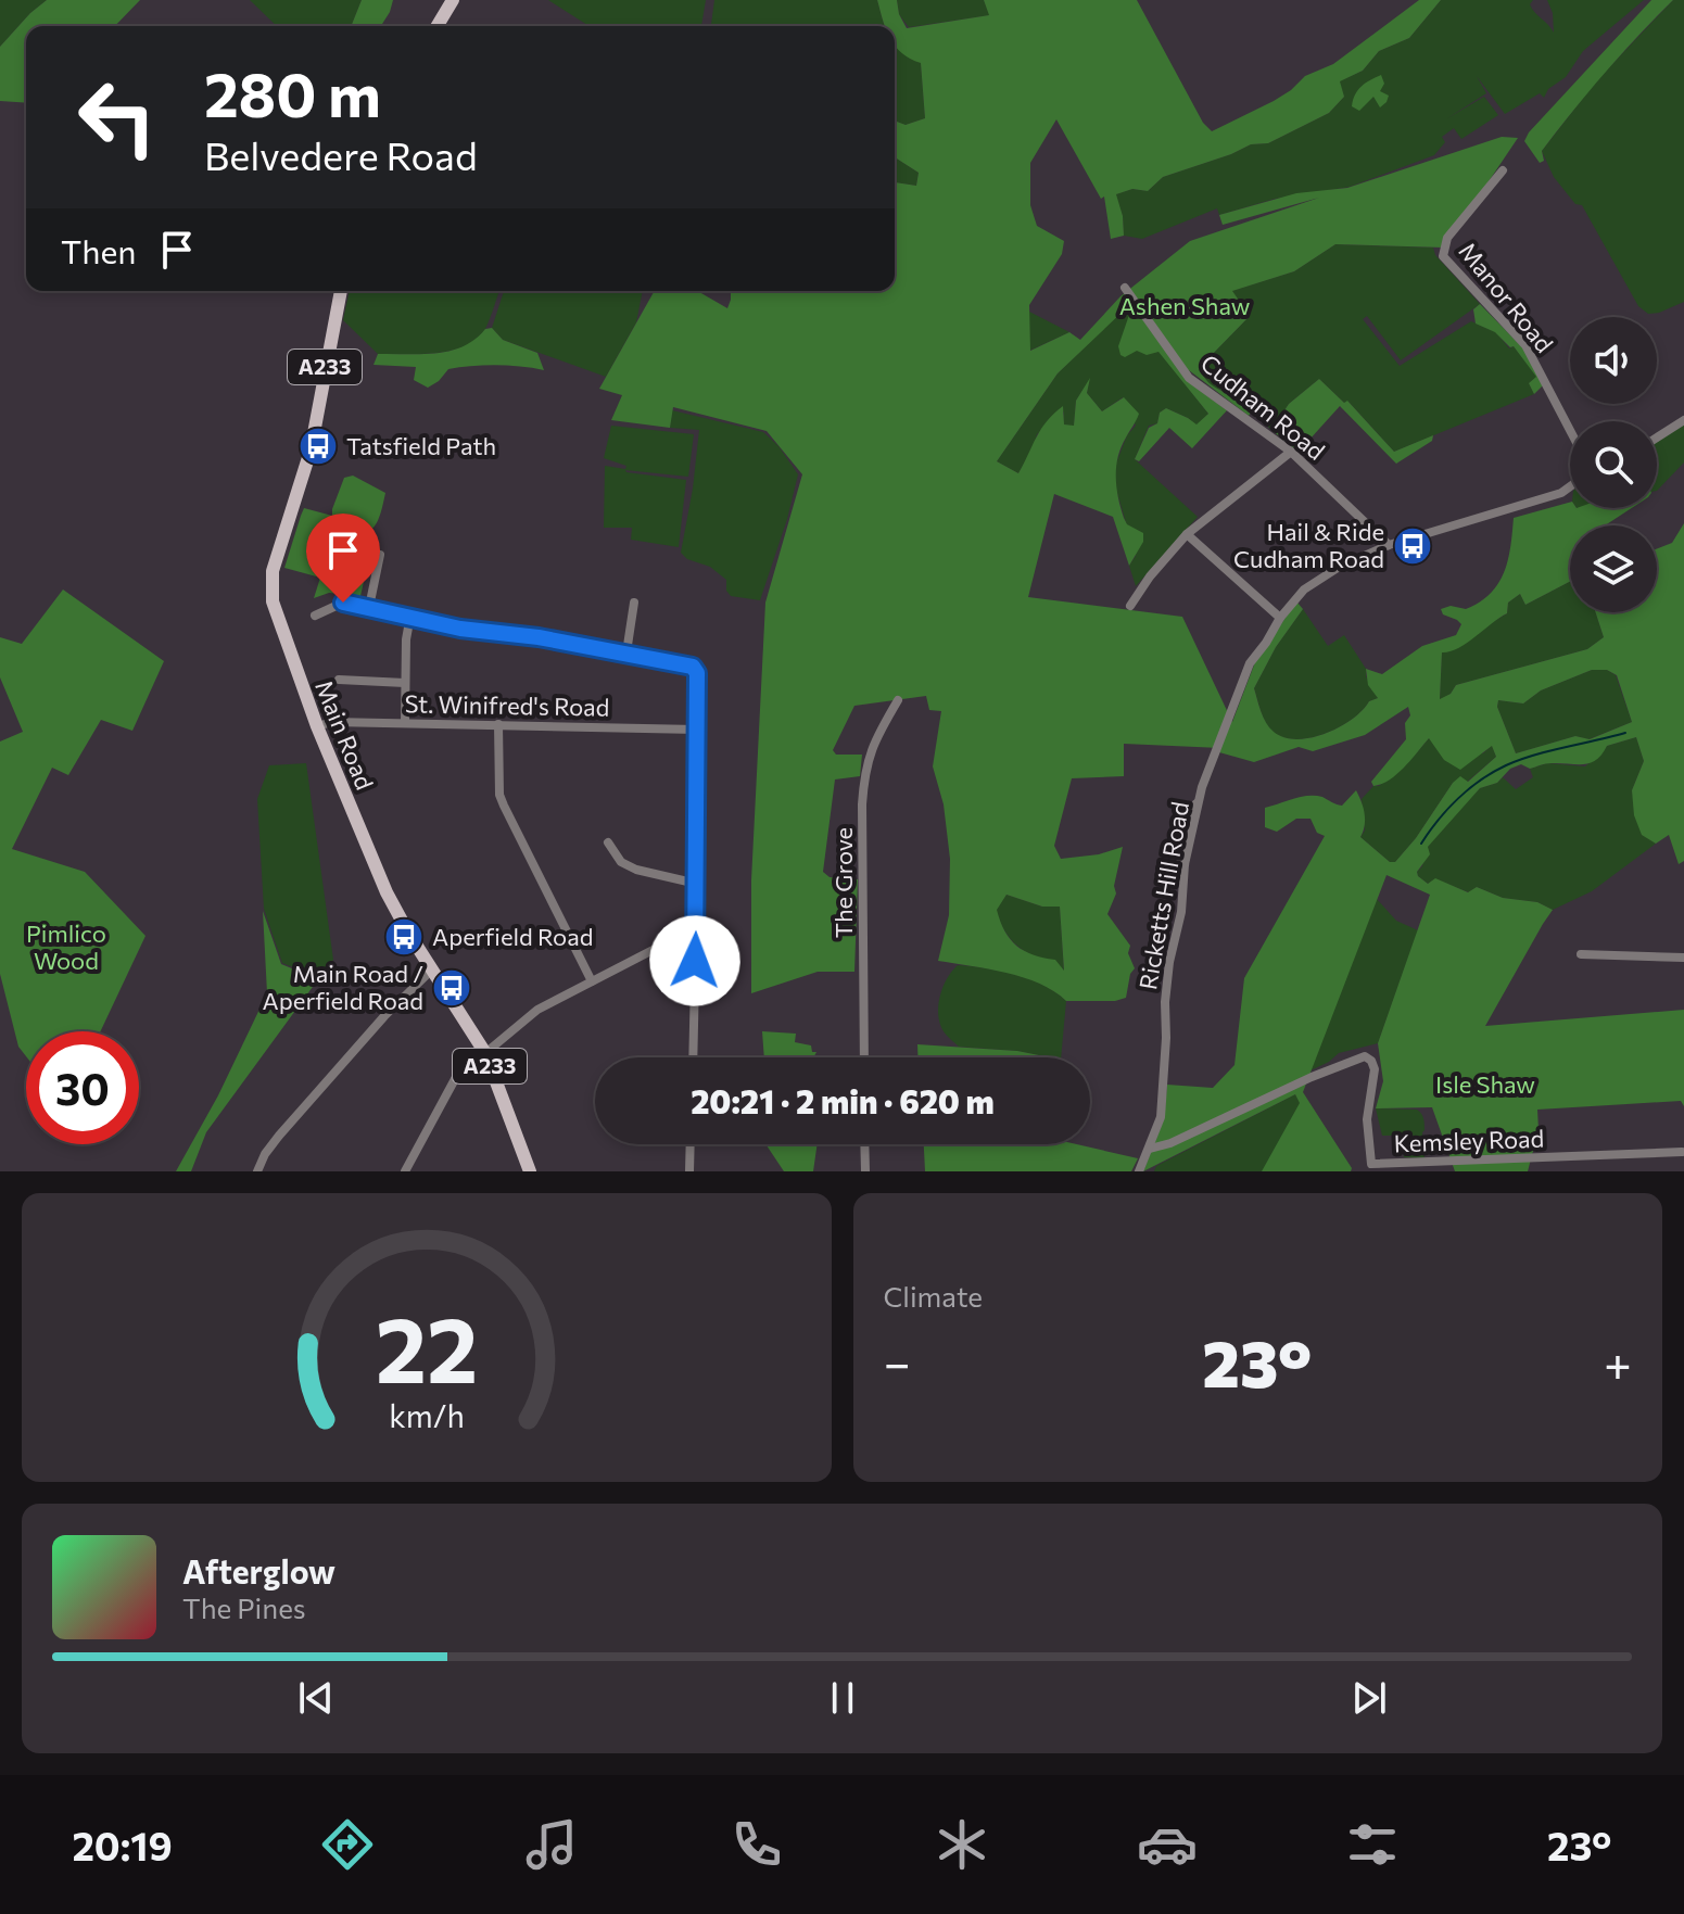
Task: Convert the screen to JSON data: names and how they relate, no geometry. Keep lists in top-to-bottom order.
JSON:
{
  "streets": {
    "main road": ["A233", "Main Road"],
    "street": [
      "Manor Road",
      "Cudham Road",
      "St. Winifred's Road",
      "The Grove",
      "Ricketts Hill Road",
      "Kemsley Road"
    ]
  },
  "crossings": [
    ["Cudham Road", "Ricketts Hill Road"],
    ["St. Winifred's Road", "Main Road"],
    ["Ricketts Hill Road", "Kemsley Road"]
  ],
  "parks": ["Ashen Shaw", "Pimlico Wood", "Isle Shaw"],
  "places": {
    "bus stop": [
      "Tatsfield Path",
      "Hail & Ride Cudham Road",
      "Aperfield Road",
      "Main Road / Aperfield Road"
    ]
  },
  "page": {
    "turn": ["280 m", "Belvedere Road"],
    "then": "Then",
    "limit": "30",
    "trip": "20:21 · 2 min · 620 m",
    "tile": "Climate",
    "heat": ["−", "23°", "+"],
    "song": ["Afterglow", "The Pines"],
    "tabs": ["20:19", "23°"],
    "gauge": ["22", "km/h"]
  }
}
